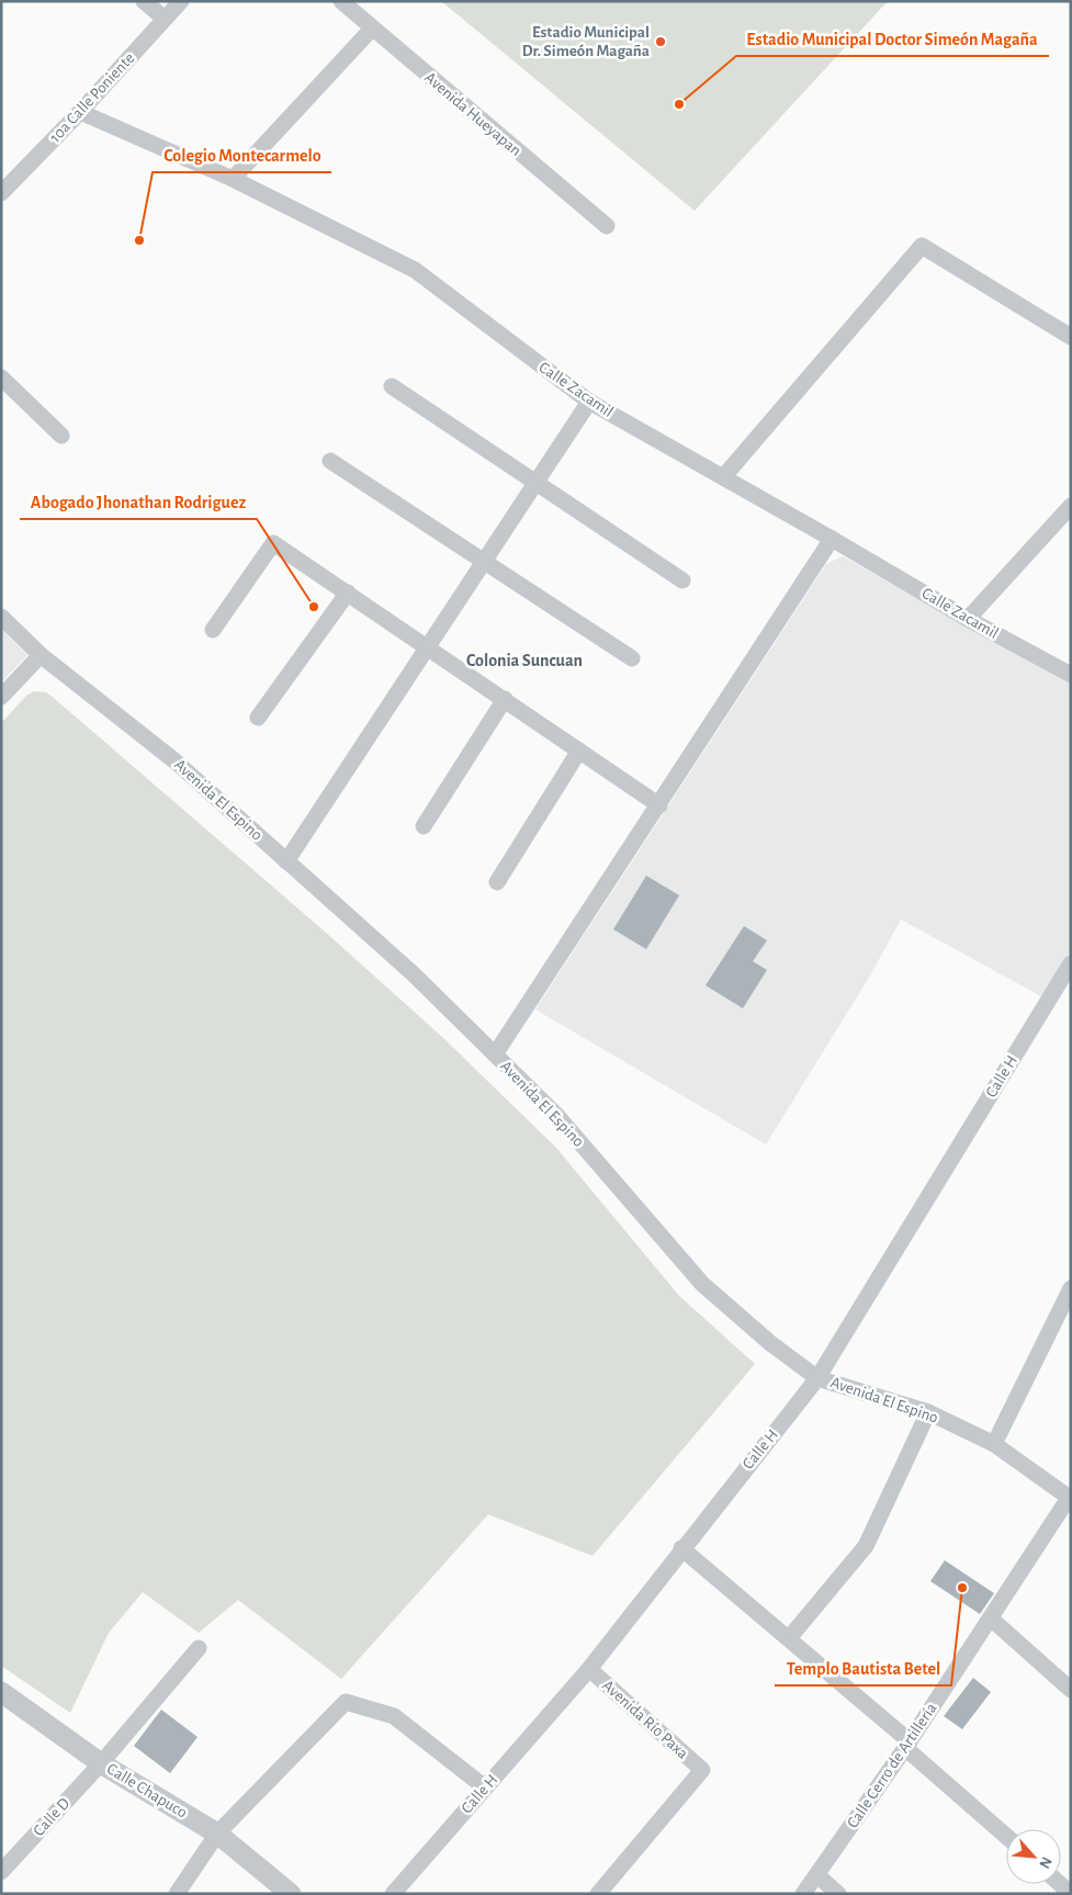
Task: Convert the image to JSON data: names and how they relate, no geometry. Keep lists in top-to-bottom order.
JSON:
{
  "streets": {
    "street": [
      "10a Calle Poniente",
      "Avenida Hueyapan",
      "Calle Zacamil",
      "Avenida El Espino",
      "Calle H",
      "Avenida Río Paxa",
      "Calle Cerro de Artillería",
      "Calle Chapuco",
      "Calle D"
    ]
  },
  "crossings": [
    ["10a Calle Poniente", "Calle Zacamil"],
    ["Avenida El Espino", "Calle H"],
    ["Avenida El Espino", "Calle Cerro de Artillería"],
    ["Calle H", "Avenida Río Paxa"],
    ["Calle Chapuco", "Calle D"]
  ],
  "districts": ["Colonia Suncuan"],
  "places": [
    "Estadio Municipal Dr. Simeón Magaña",
    "Estadio Municipal Doctor Simeón Magaña",
    "Colegio Montecarmelo",
    "Abogado Jhonathan Rodriguez",
    "Templo Bautista Betel"
  ],
  "north": "bottom right"
}
